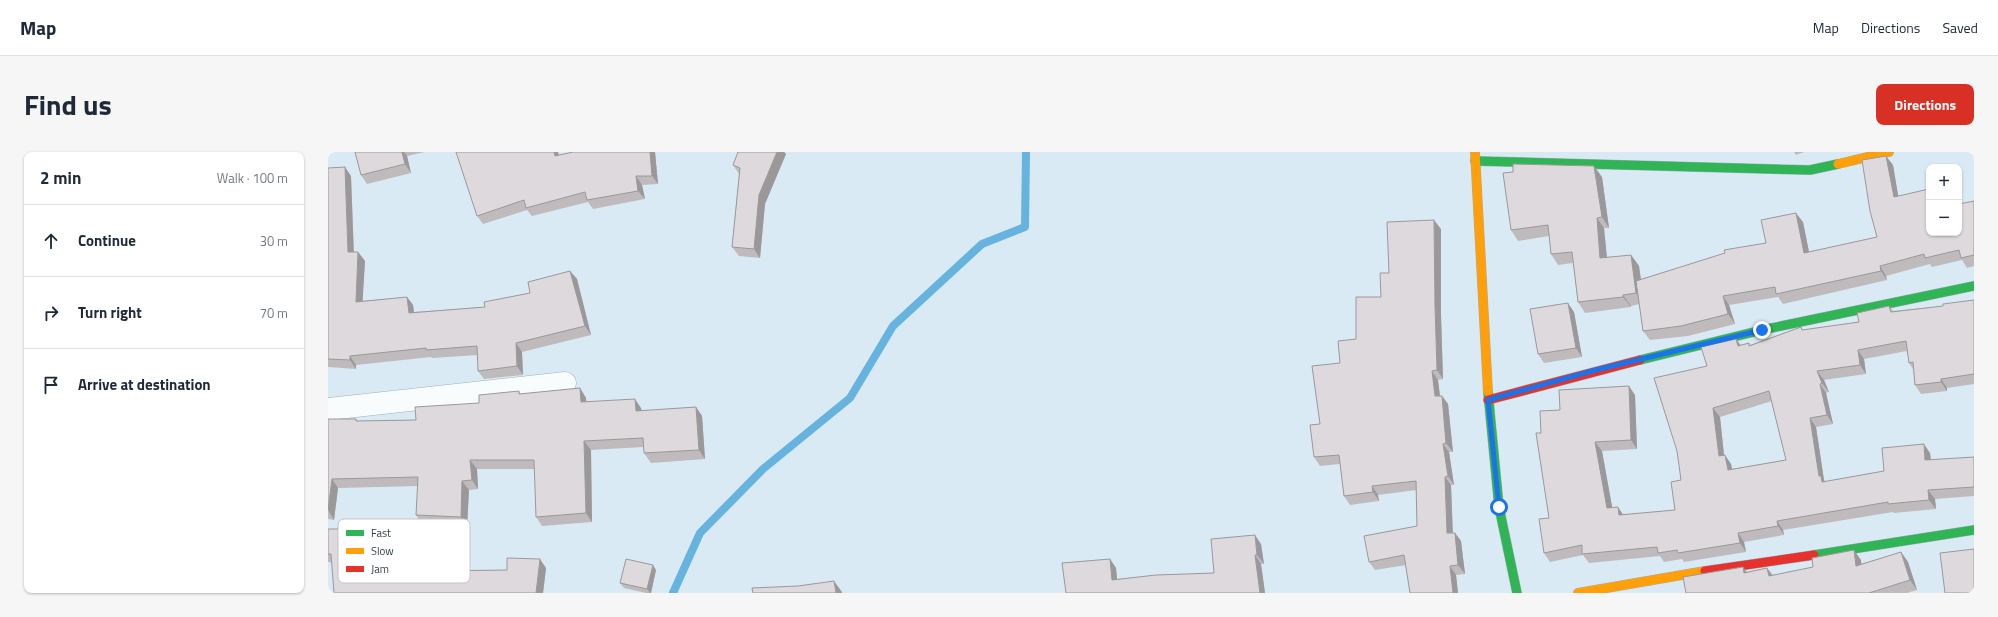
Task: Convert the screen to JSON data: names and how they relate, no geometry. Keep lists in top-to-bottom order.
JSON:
{
  "legend": ["Fast", "Slow", "Jam"],
  "page": {
    "header": "Map",
    "nav": ["Map", "Directions", "Saved"],
    "title": "Find us",
    "buttons": "Directions",
    "heading": ["2 min", "Walk · 100 m"],
    "map_buttons": ["+", "−"],
    "list": [
      ["Continue", "30 m"],
      ["Turn right", "70 m"],
      "Arrive at destination"
    ]
  }
}
